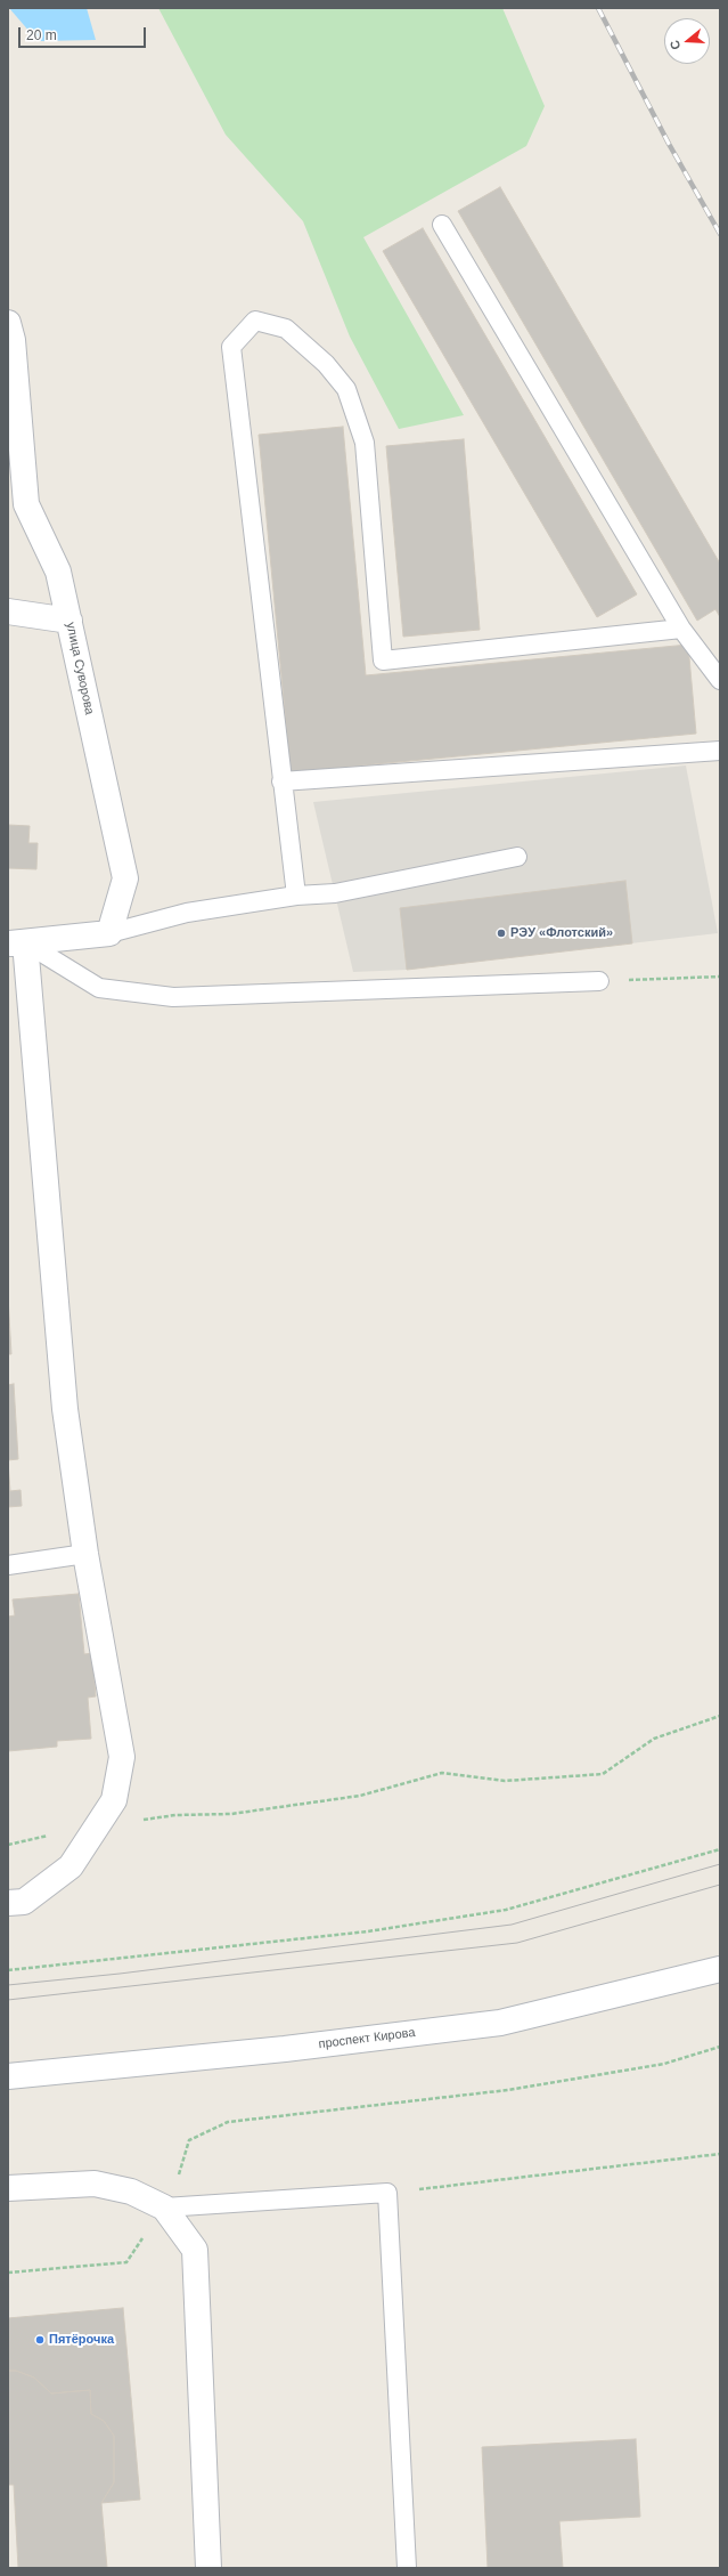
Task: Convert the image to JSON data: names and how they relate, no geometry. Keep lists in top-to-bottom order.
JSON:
{
  "streets": {
    "street": ["улица Суворова", "проспект Кирова"]
  },
  "places": ["РЭУ «Флотский»", "Пятёрочка"],
  "scale_bar": "20 m",
  "north": "left"
}
